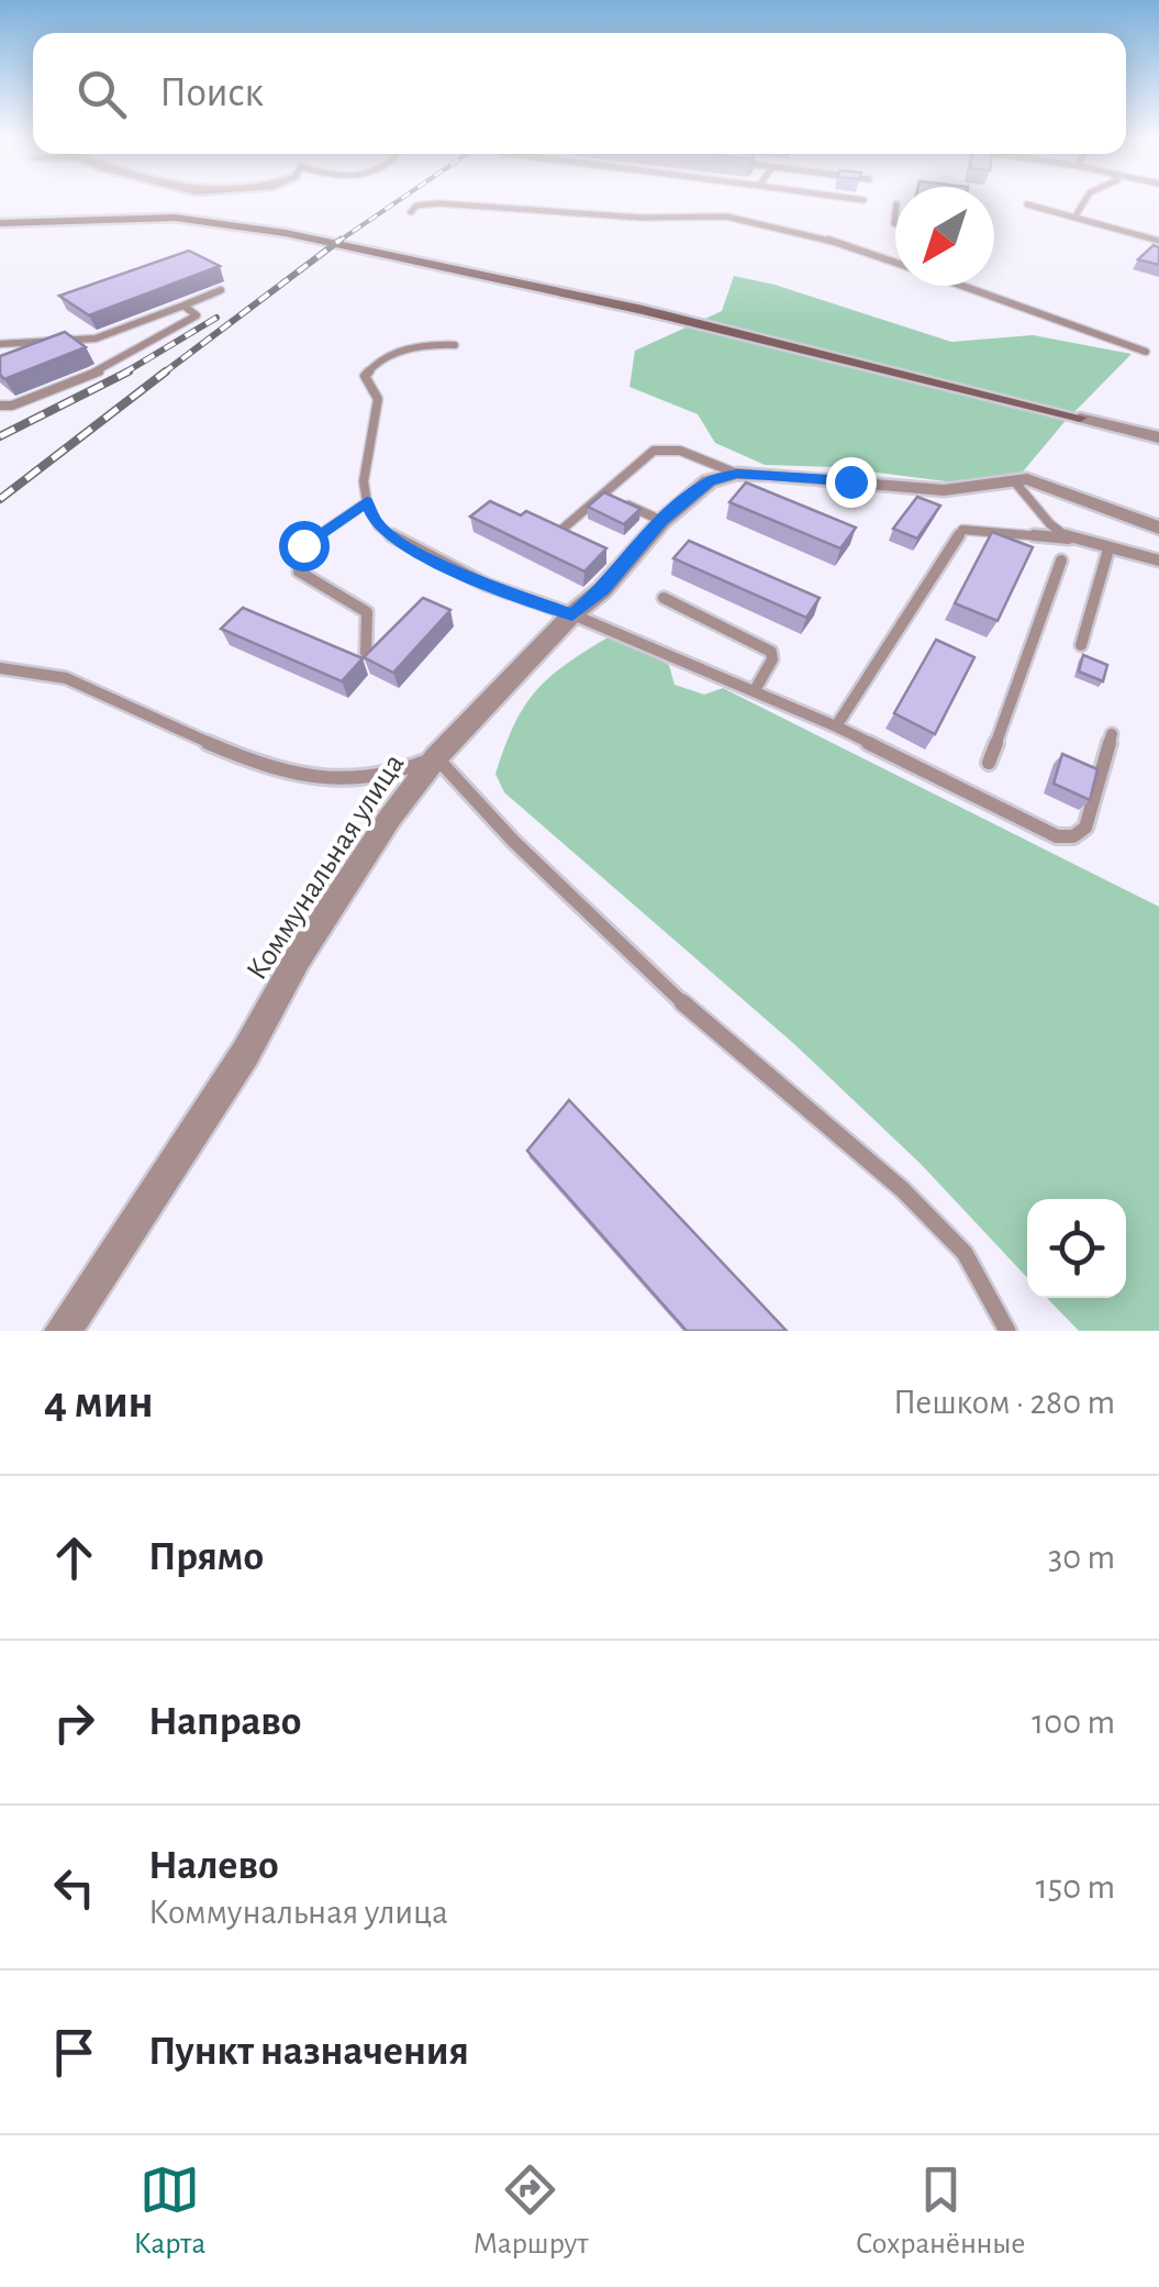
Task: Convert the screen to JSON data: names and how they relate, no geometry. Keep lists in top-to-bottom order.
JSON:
{
  "streets": {
    "street": ["Коммунальная улица"]
  },
  "north": "bottom left",
  "page": {
    "search": "Поиск",
    "heading": ["4 мин", "Пешком · 280 m"],
    "list": [
      ["Прямо", "30 m"],
      ["Направо", "100 m"],
      ["Налево", "Коммунальная улица", "150 m"],
      "Пункт назначения"
    ],
    "nav": ["Карта", "Маршрут", "Сохранённые"]
  }
}
